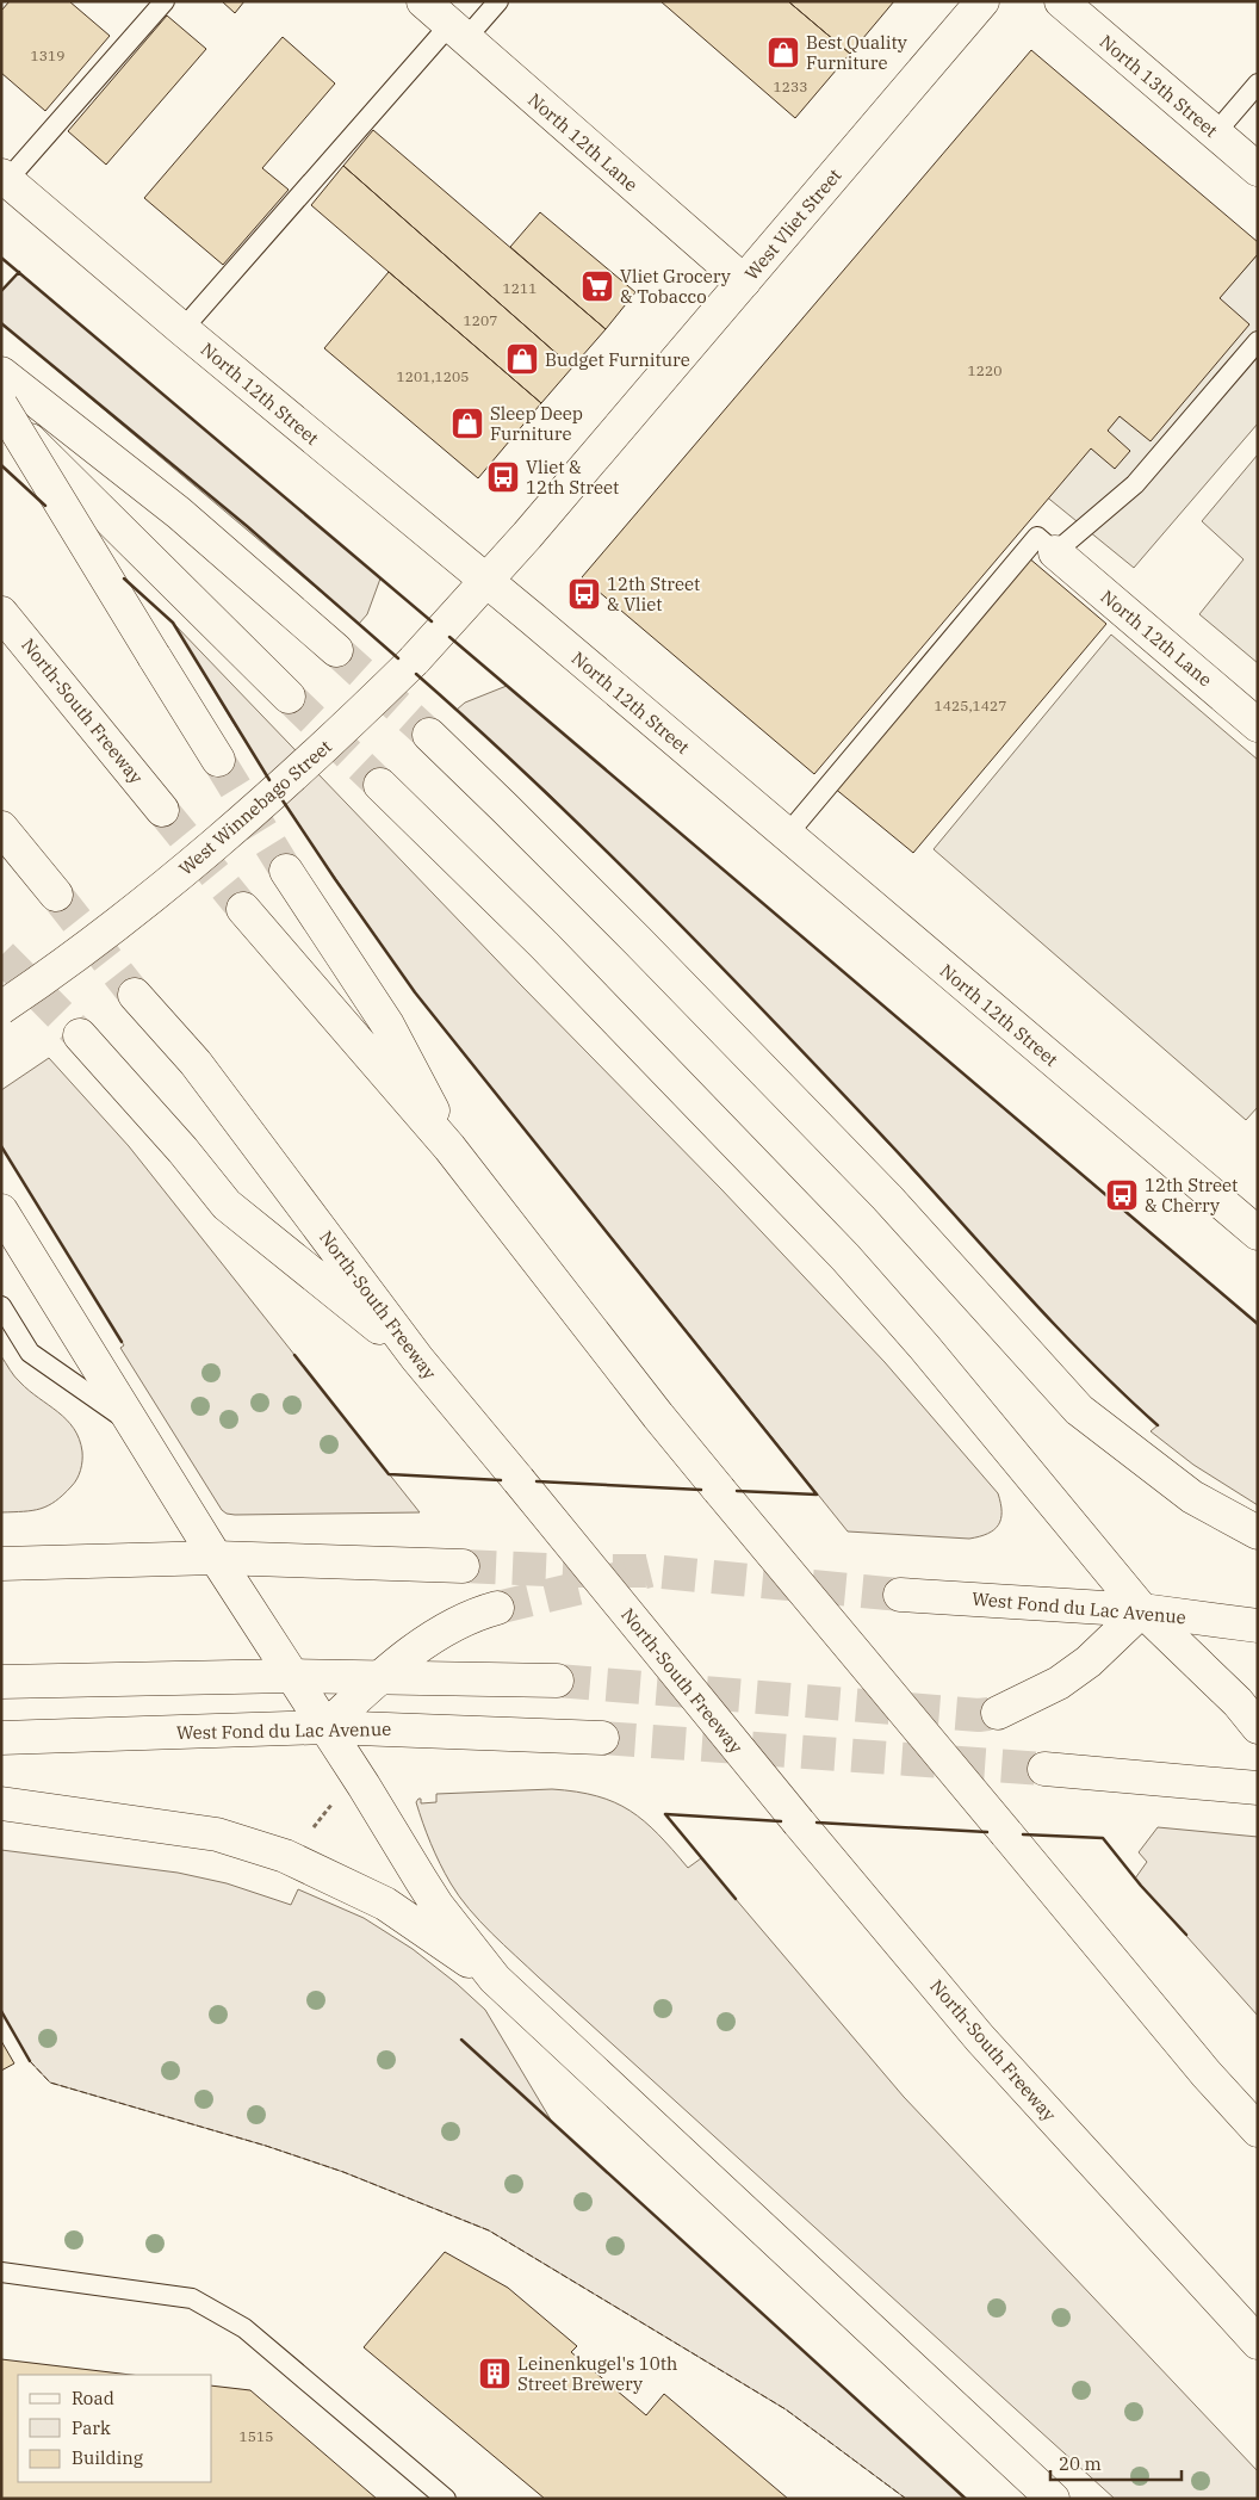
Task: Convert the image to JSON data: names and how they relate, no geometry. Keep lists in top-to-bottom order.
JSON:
{
  "streets": {
    "main road": [
      "North 13th Street",
      "North 12th Lane",
      "West Vliet Street",
      "North 12th Street",
      "North-South Freeway",
      "West Winnebago Street",
      "West Fond du Lac Avenue"
    ]
  },
  "crossings": [
    ["North 12th Lane", "West Vliet Street"],
    ["West Vliet Street", "North 12th Street"],
    ["West Vliet Street", "West Winnebago Street"],
    ["North 12th Street", "West Winnebago Street"]
  ],
  "places": {
    "shop": ["Best Quality Furniture", "Budget Furniture", "Sleep Deep Furniture"],
    "supermarket": ["Vliet Grocery & Tobacco"],
    "bus stop": ["Vliet & 12th Street", "12th Street & Vliet", "12th Street & Cherry"],
    "building": ["Leinenkugel's 10th Street Brewery"]
  },
  "house_numbers": [
    "1319",
    "1233",
    "1211",
    "1207",
    "1220",
    "1201,1205",
    "1425,1427",
    "1515"
  ],
  "legend": ["Road", "Park", "Building"],
  "scale_bar": "20 m"
}
